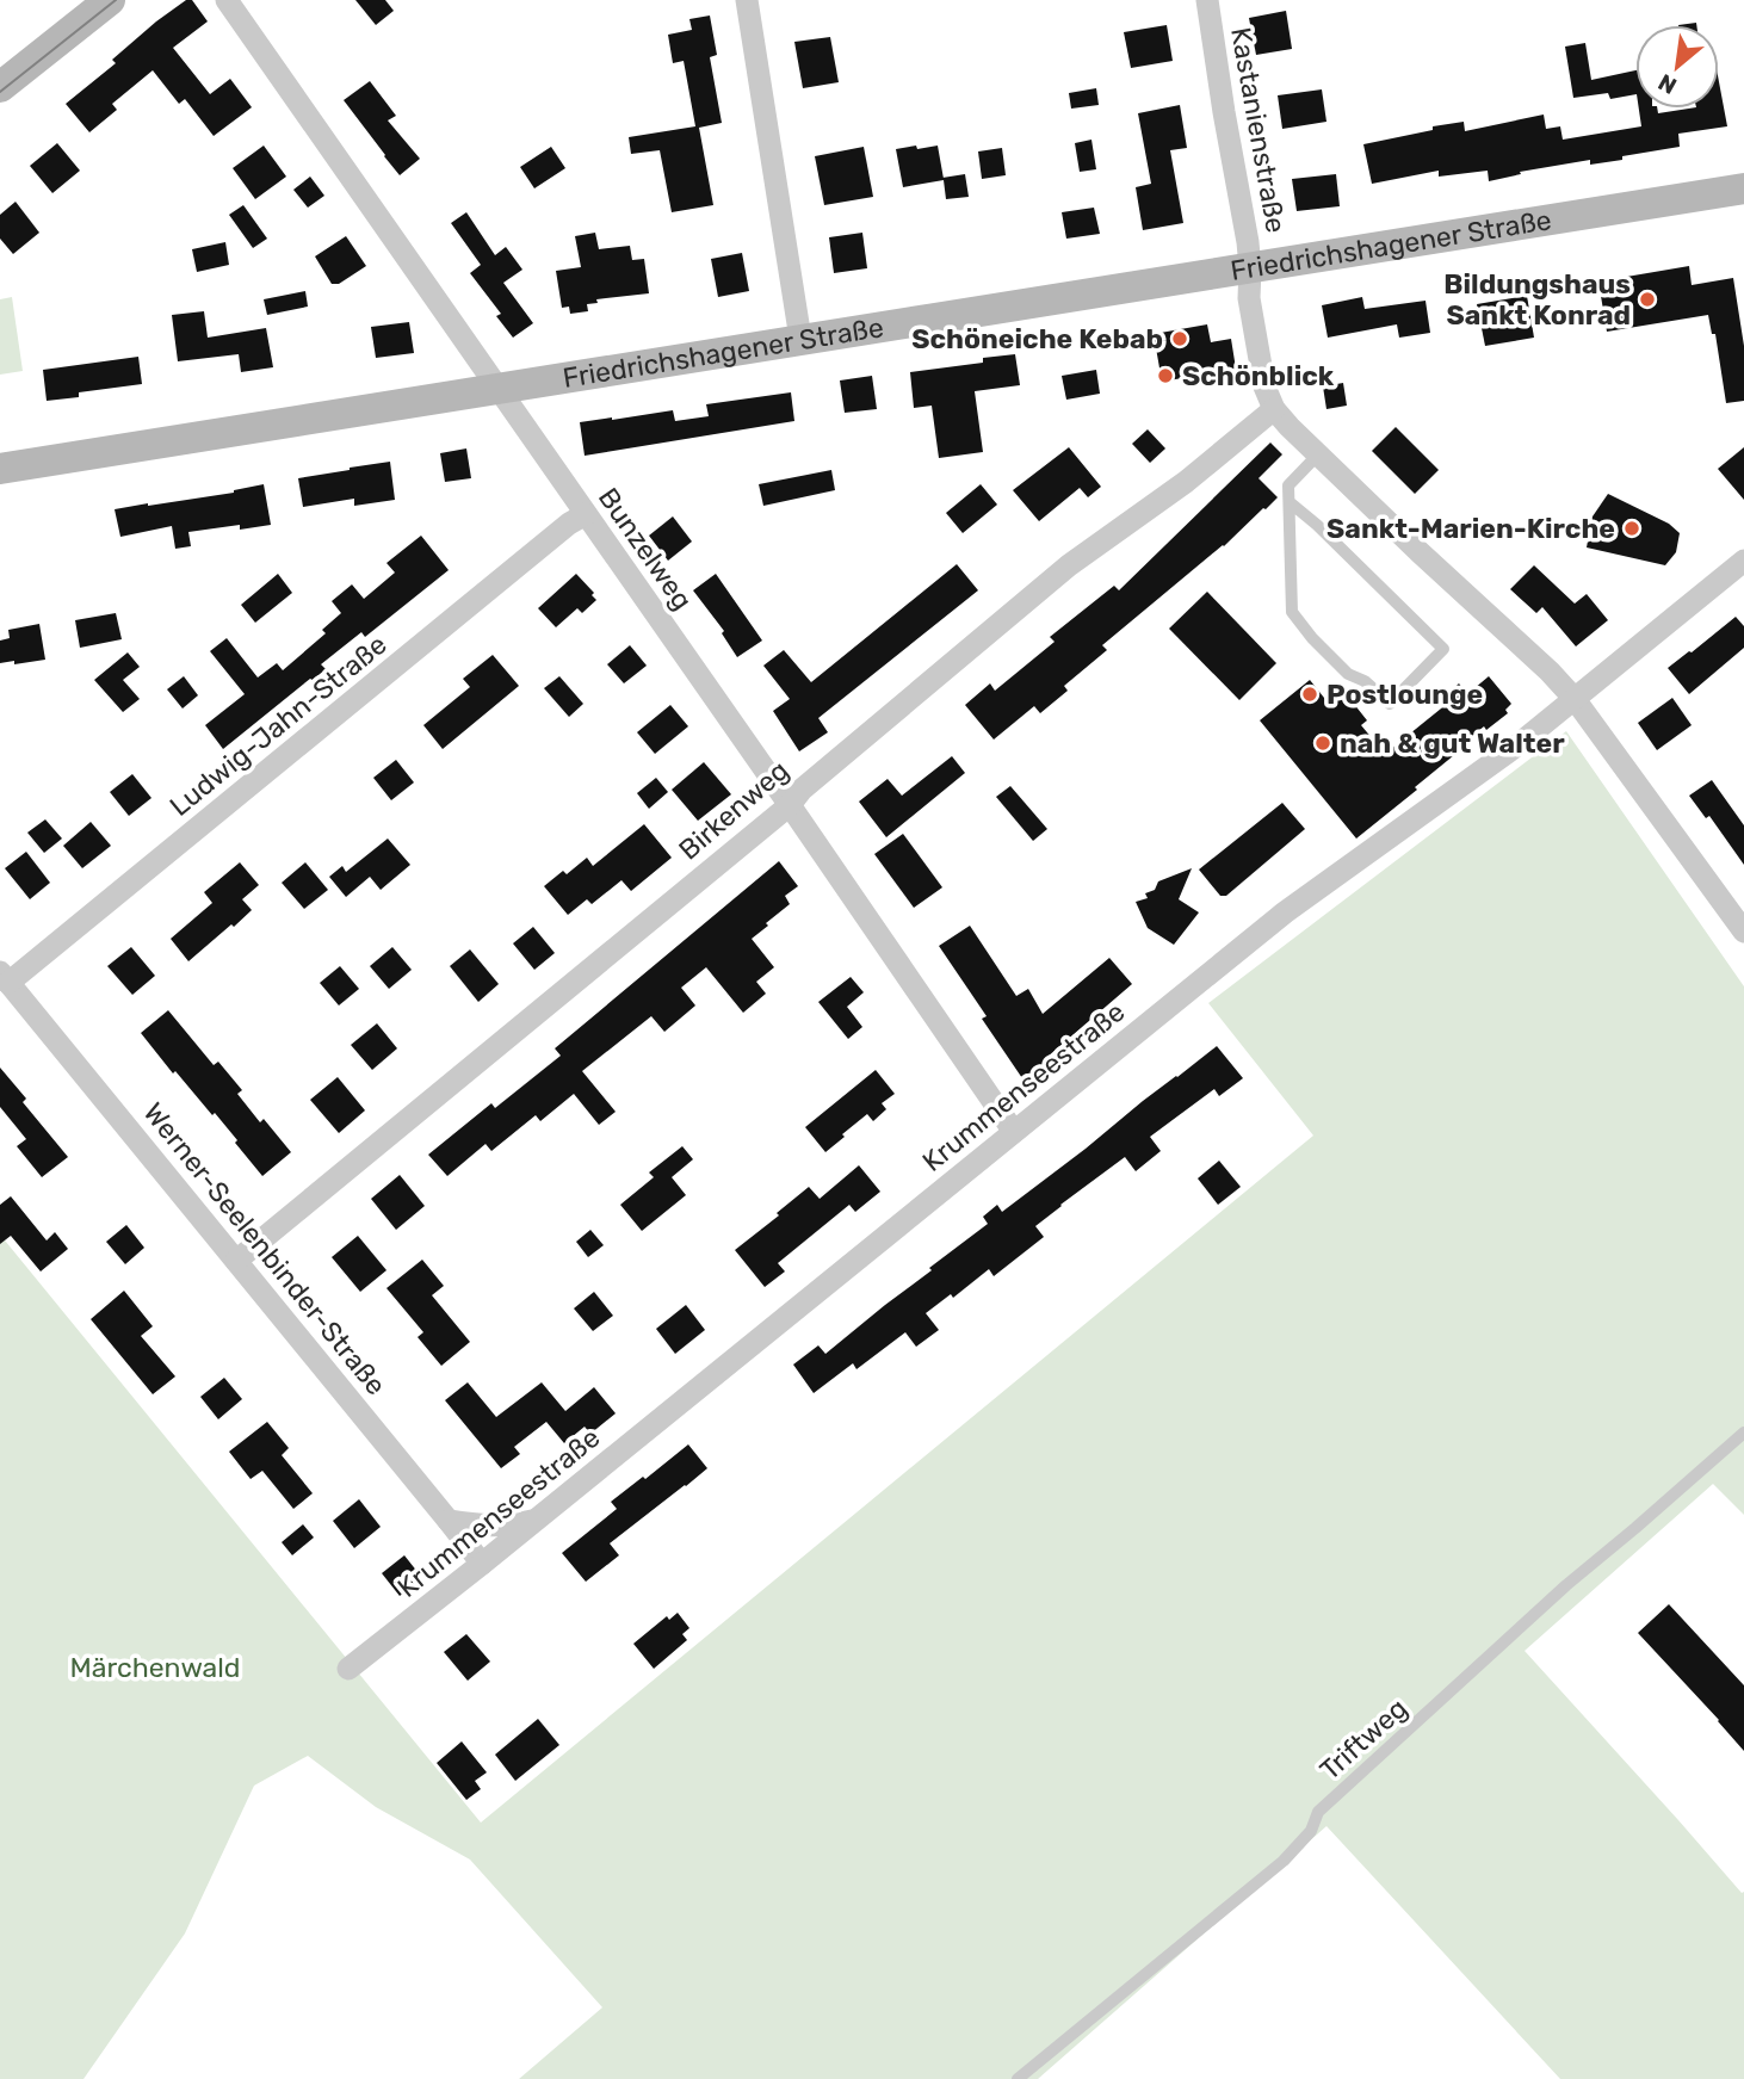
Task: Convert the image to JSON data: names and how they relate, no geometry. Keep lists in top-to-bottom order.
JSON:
{
  "streets": {
    "main road": ["Friedrichshagener Straße"],
    "street": [
      "Kastanienstraße",
      "Bunzelweg",
      "Ludwig-Jahn-Straße",
      "Birkenweg",
      "Krummenseestraße",
      "Werner-Seelenbinder-Straße"
    ],
    "lane": ["Triftweg"]
  },
  "crossings": [
    ["Kastanienstraße", "Friedrichshagener Straße"],
    ["Kastanienstraße", "Birkenweg"],
    ["Friedrichshagener Straße", "Bunzelweg"],
    ["Bunzelweg", "Ludwig-Jahn-Straße"],
    ["Bunzelweg", "Birkenweg"],
    ["Bunzelweg", "Krummenseestraße"],
    ["Ludwig-Jahn-Straße", "Werner-Seelenbinder-Straße"],
    ["Birkenweg", "Werner-Seelenbinder-Straße"],
    ["Krummenseestraße", "Werner-Seelenbinder-Straße"]
  ],
  "parks": ["Märchenwald"],
  "places": [
    "Bildungshaus Sankt Konrad",
    "Schöneiche Kebab",
    "Schönblick",
    "Sankt-Marien-Kirche",
    "Postlounge",
    "nah & gut Walter"
  ],
  "north": "bottom left"
}
